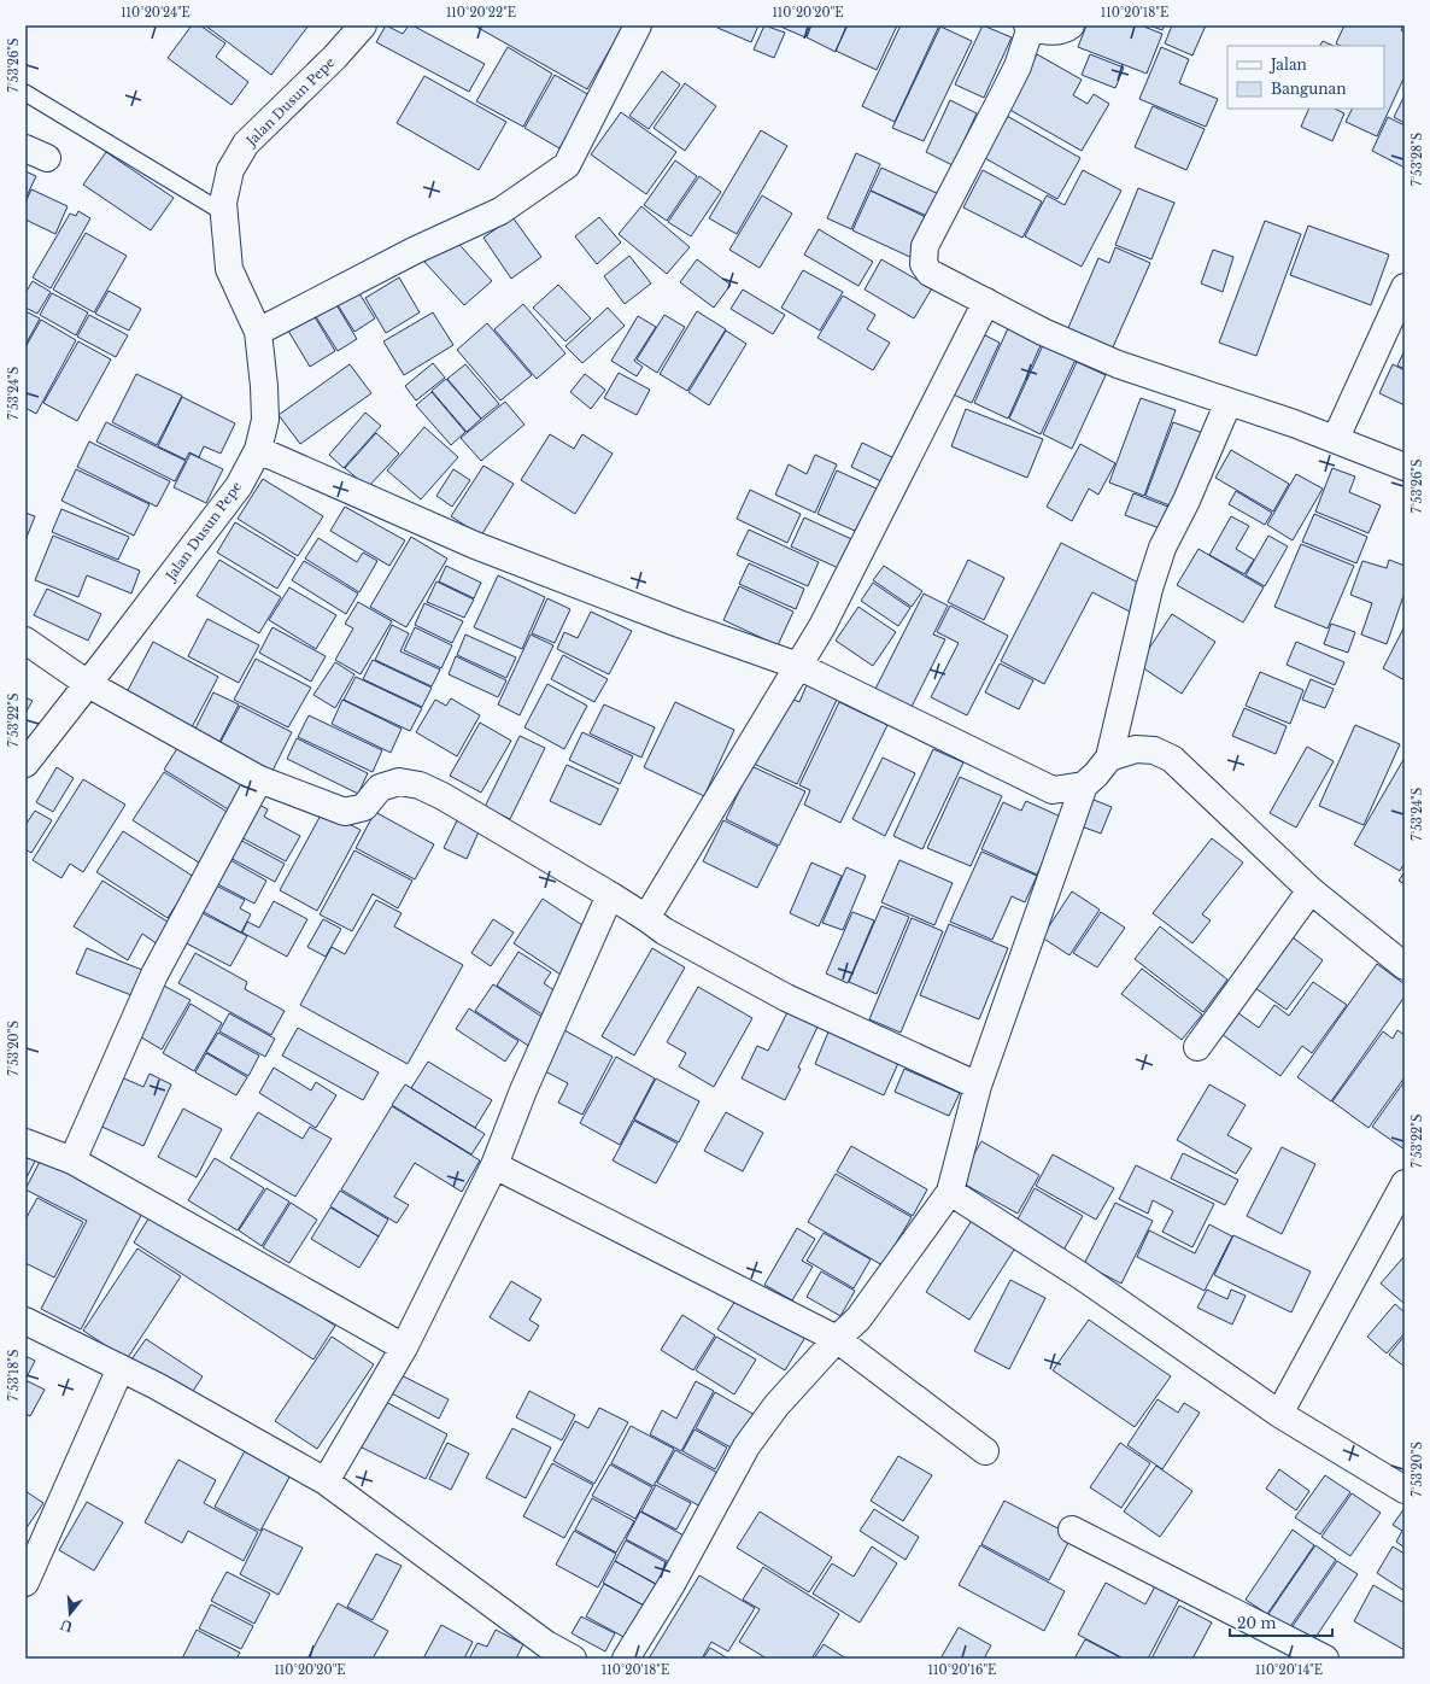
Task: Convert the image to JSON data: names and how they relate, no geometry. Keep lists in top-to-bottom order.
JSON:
{
  "streets": {
    "street": ["Jalan Dusun Pepe"]
  },
  "legend": ["Jalan", "Bangunan"],
  "scale_bar": "20 m",
  "north": "bottom",
  "coordinates": [
    "110°20'24\"E",
    "110°20'22\"E",
    "110°20'20\"E",
    "110°20'18\"E",
    "7°53'26\"S",
    "7°53'28\"S",
    "7°53'24\"S",
    "7°53'22\"S",
    "7°53'20\"S",
    "7°53'18\"S",
    "110°20'16\"E",
    "110°20'14\"E"
  ]
}
